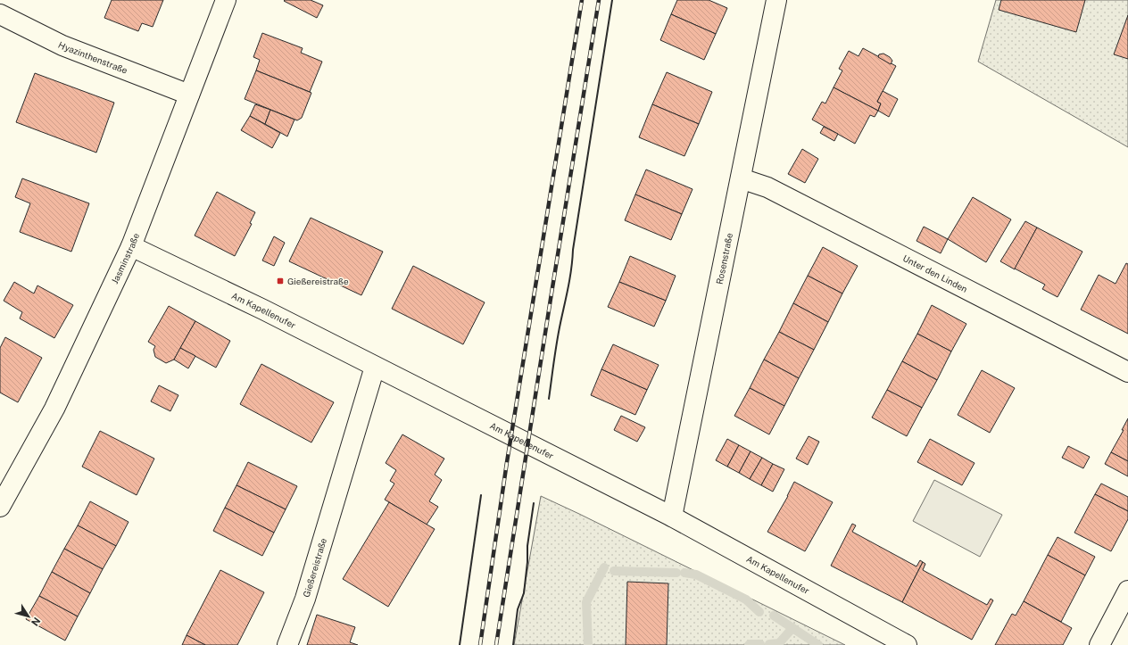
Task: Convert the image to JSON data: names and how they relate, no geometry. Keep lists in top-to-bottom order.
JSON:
{
  "streets": {
    "street": [
      "Hyazinthenstraße",
      "Jasminstraße",
      "Rosenstraße",
      "Unter den Linden",
      "Am Kapellenufer",
      "Gießereistraße"
    ]
  },
  "crossings": [
    ["Hyazinthenstraße", "Jasminstraße"],
    ["Jasminstraße", "Am Kapellenufer"],
    ["Rosenstraße", "Unter den Linden"],
    ["Rosenstraße", "Am Kapellenufer"],
    ["Am Kapellenufer", "Gießereistraße"]
  ],
  "places": {
    "transit": ["Gießereistraße"]
  },
  "north": "bottom right"
}
